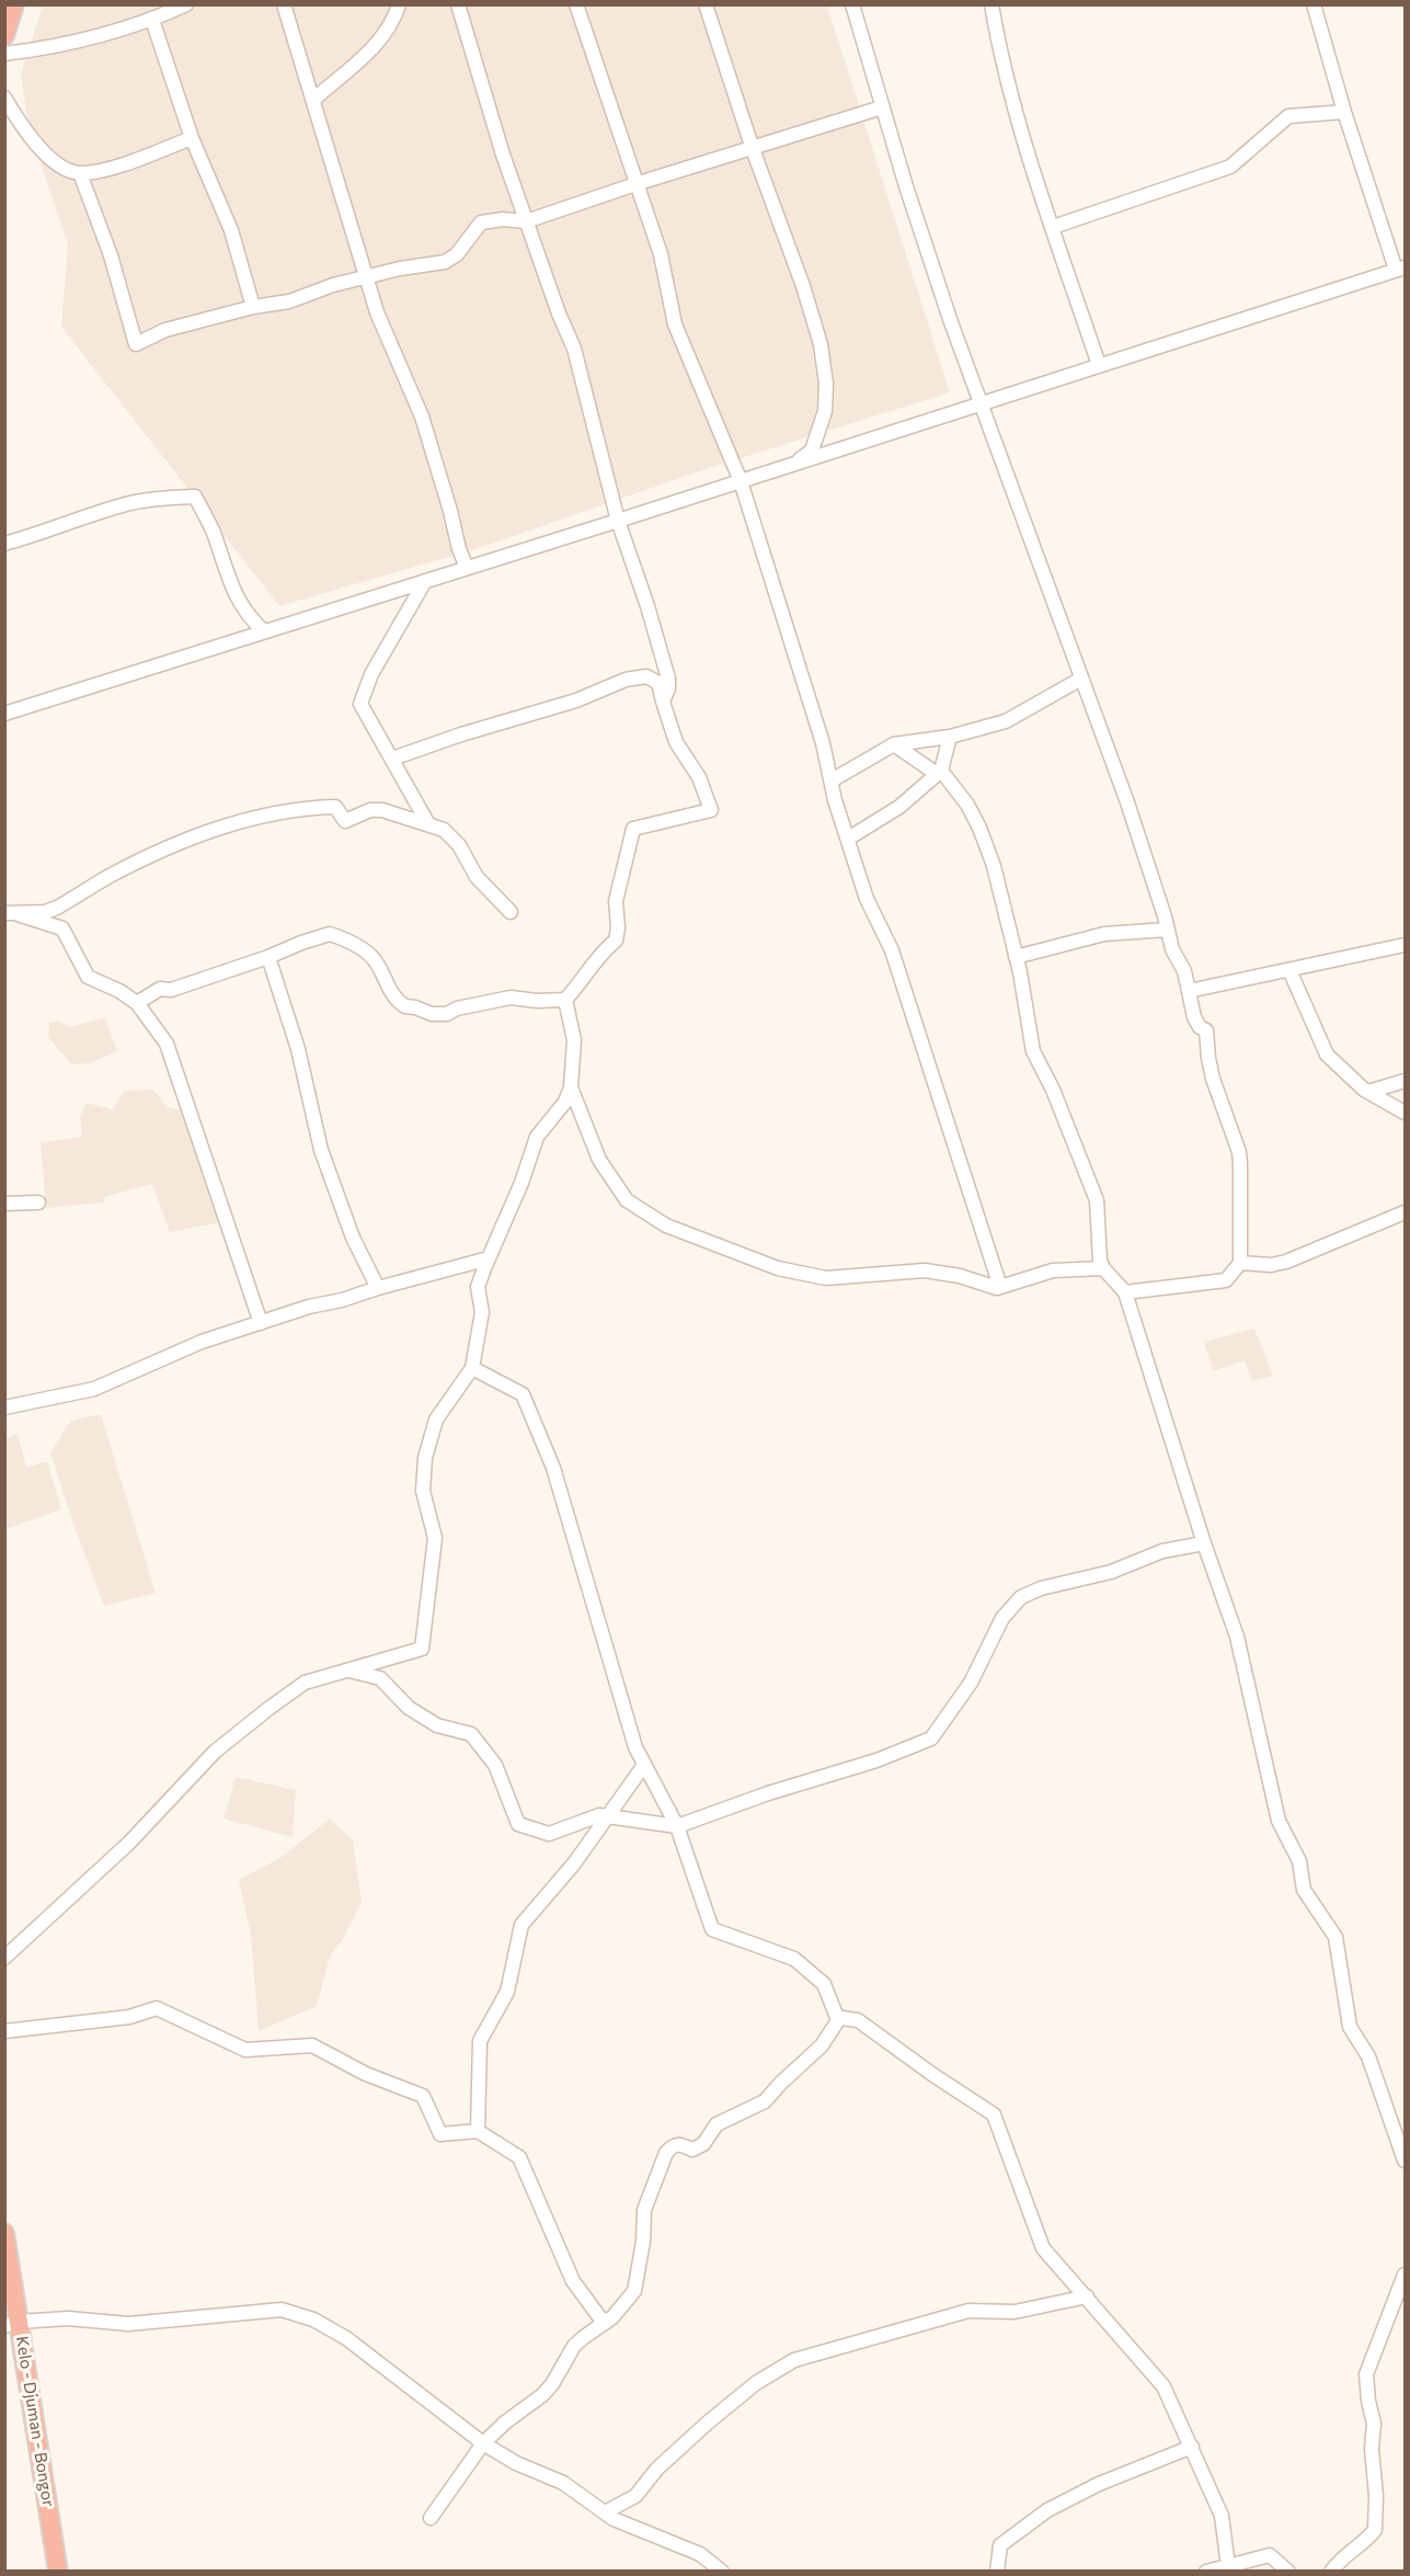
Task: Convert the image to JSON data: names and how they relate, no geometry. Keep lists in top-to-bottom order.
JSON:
{
  "streets": {
    "highway": ["Kelo - Djuman - Bongor"]
  }
}
